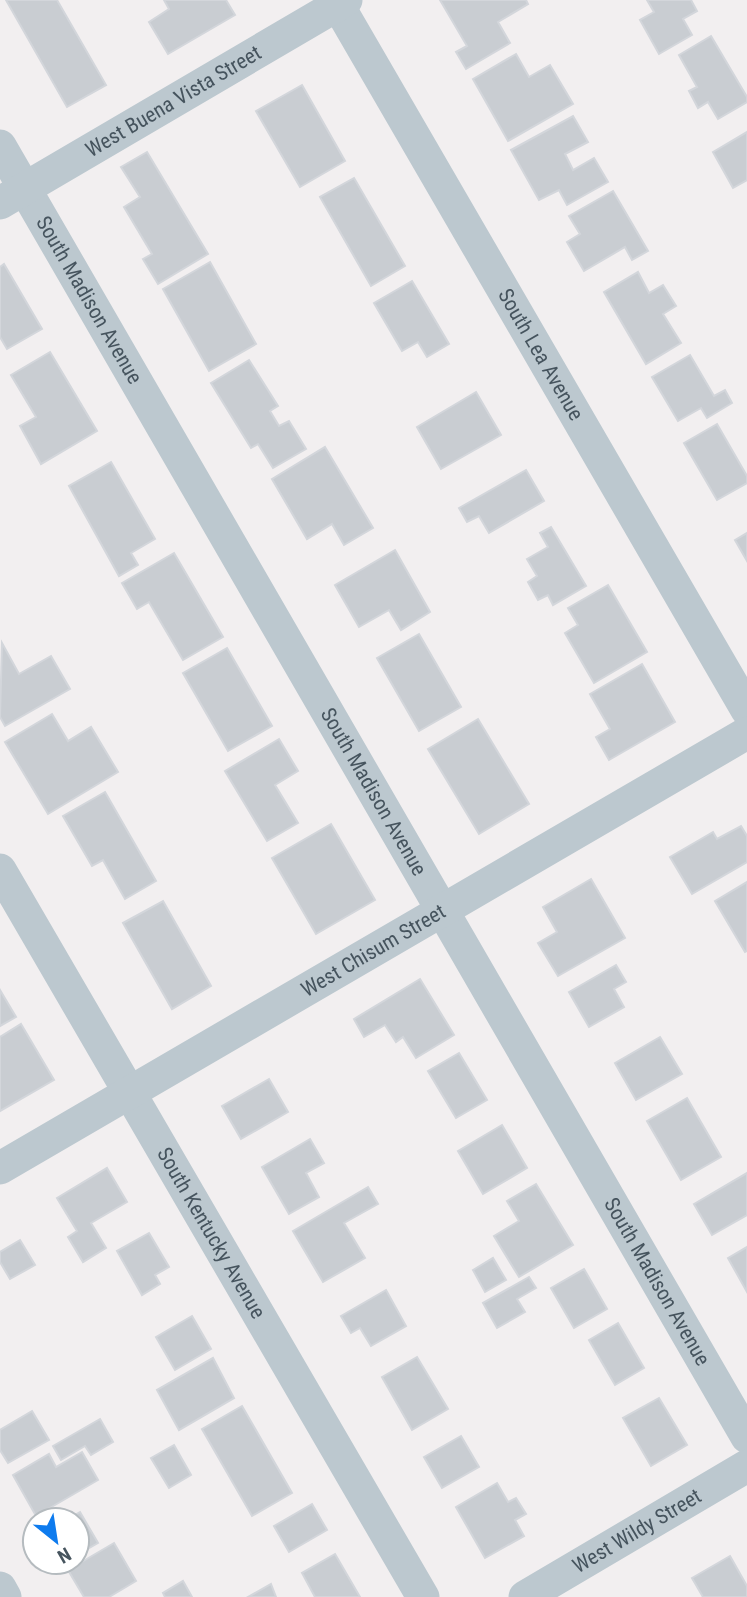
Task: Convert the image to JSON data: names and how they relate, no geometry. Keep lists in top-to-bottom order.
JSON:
{
  "streets": {
    "street": [
      "West Buena Vista Street",
      "South Madison Avenue",
      "South Lea Avenue",
      "West Chisum Street",
      "South Kentucky Avenue",
      "West Wildy Street"
    ]
  },
  "crossings": [
    ["West Buena Vista Street", "South Madison Avenue"],
    ["West Buena Vista Street", "South Lea Avenue"],
    ["South Madison Avenue", "West Chisum Street"],
    ["West Chisum Street", "South Kentucky Avenue"]
  ],
  "north": "bottom right"
}
